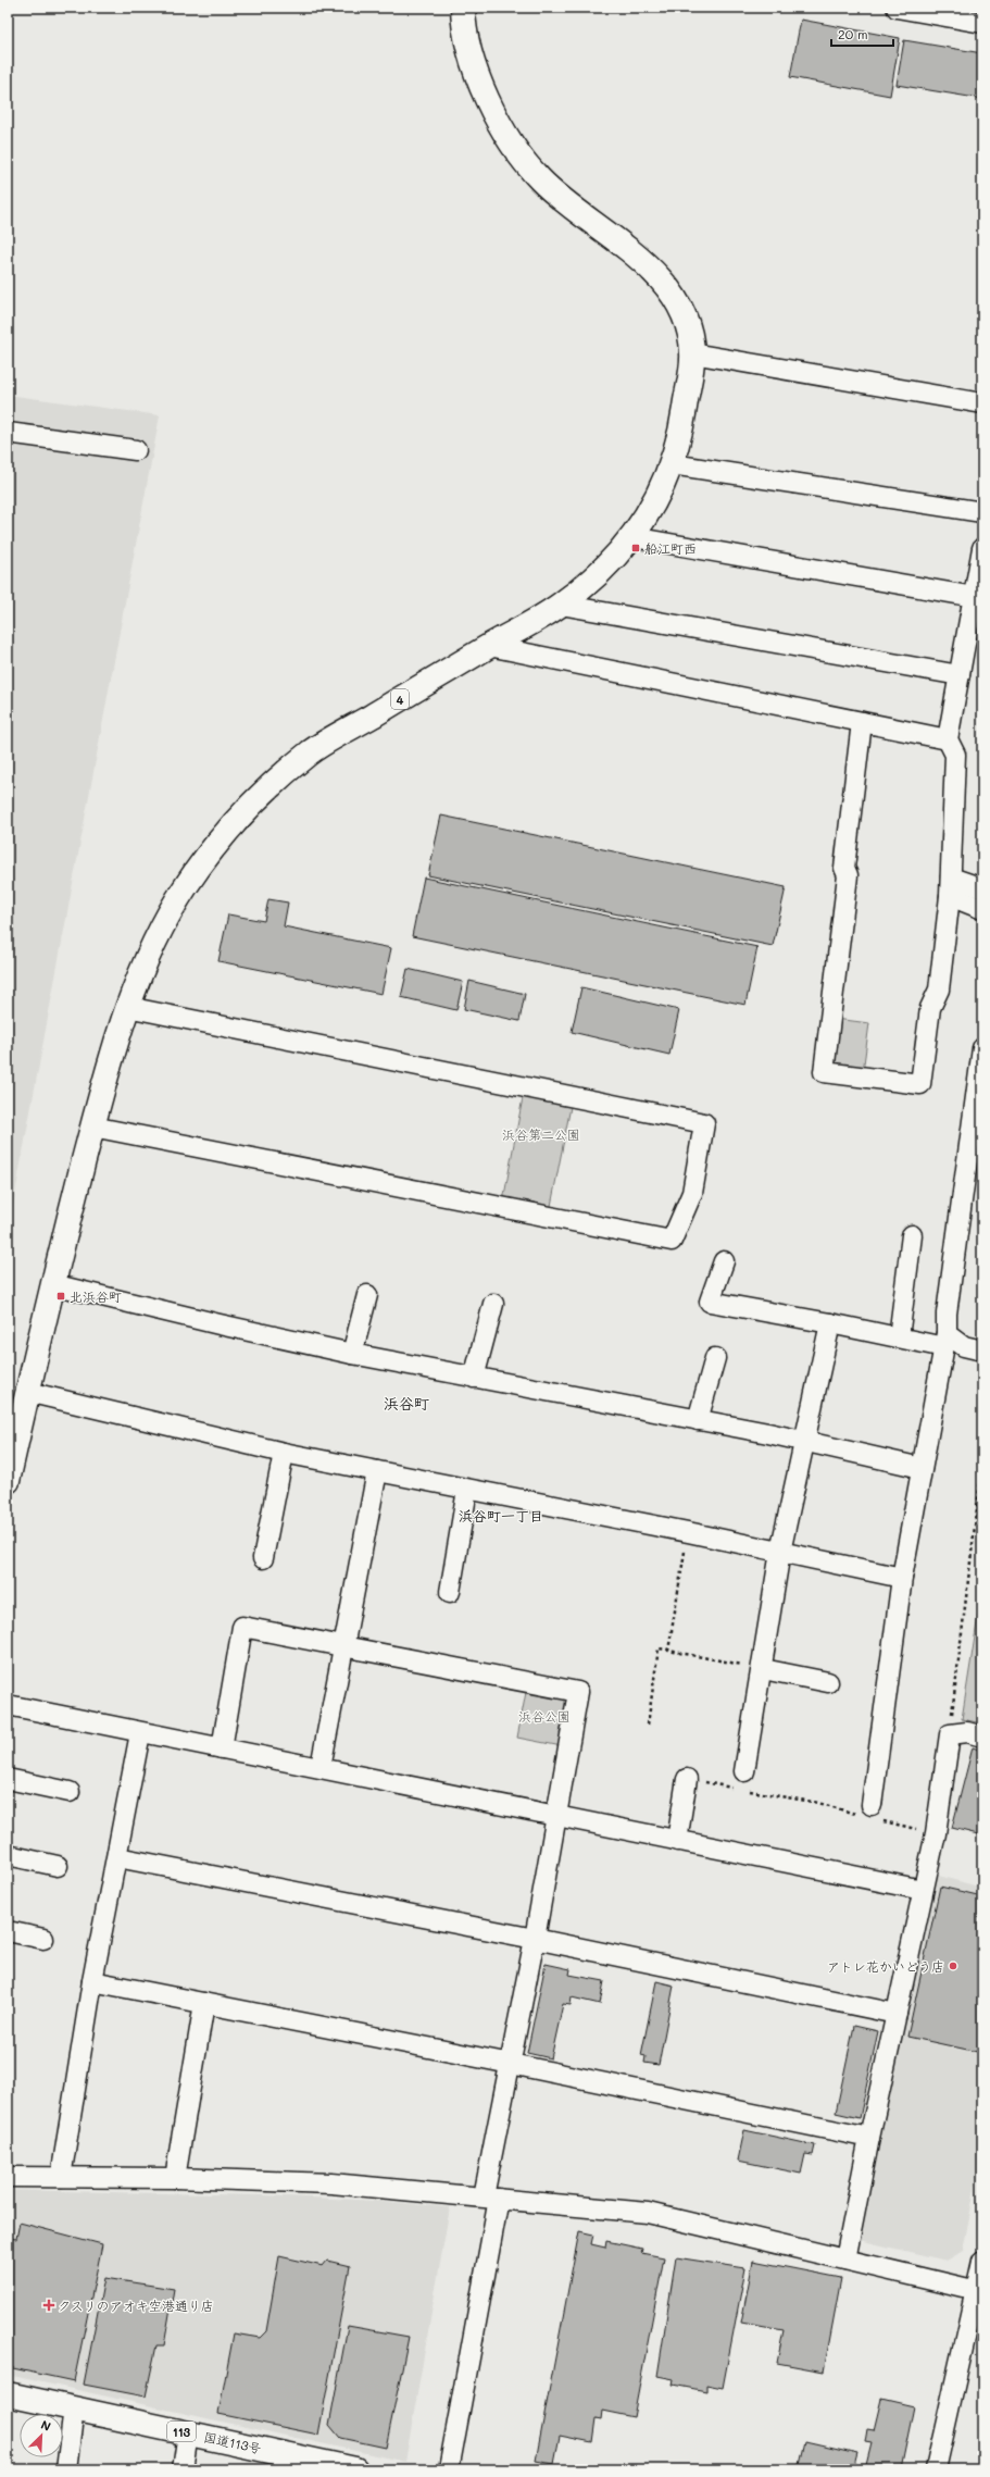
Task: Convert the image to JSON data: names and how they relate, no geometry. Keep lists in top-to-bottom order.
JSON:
{
  "streets": {
    "main road": ["4", "113", "国道113号"]
  },
  "districts": ["浜谷町", "浜谷町一丁目"],
  "parks": ["浜谷第二公園", "浜谷公園"],
  "places": {
    "transit": ["船江町西", "北浜谷町"],
    "other": ["アトレ花かいどう店"],
    "health": ["クスリのアオキ空港通り店"]
  },
  "scale_bar": "20 m",
  "north": "top right"
}
